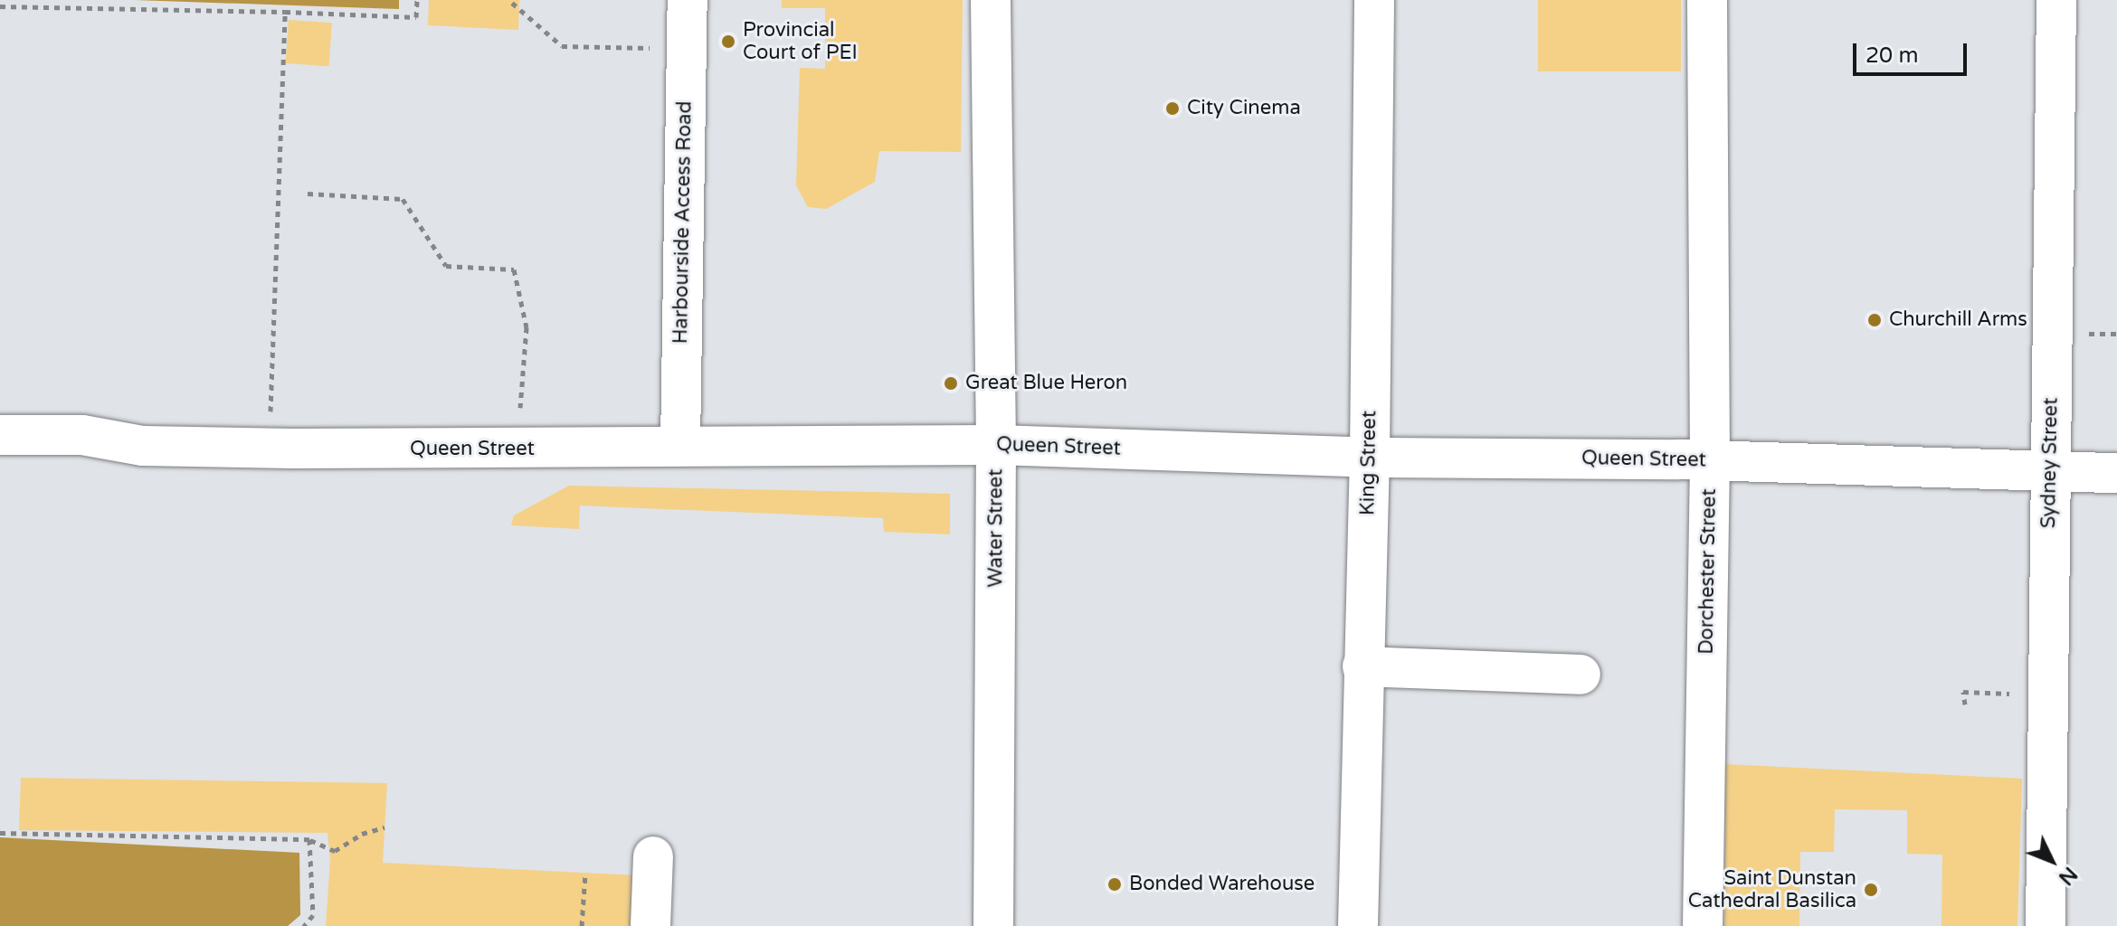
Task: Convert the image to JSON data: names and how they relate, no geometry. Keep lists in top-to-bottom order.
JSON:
{
  "streets": {
    "street": [
      "Harbourside Access Road",
      "Queen Street",
      "King Street",
      "Sydney Street",
      "Water Street",
      "Dorchester Street"
    ]
  },
  "crossings": [
    ["Harbourside Access Road", "Queen Street"],
    ["Queen Street", "King Street"],
    ["Queen Street", "Sydney Street"],
    ["Queen Street", "Water Street"],
    ["Queen Street", "Dorchester Street"]
  ],
  "places": [
    "Provincial Court of PEI",
    "City Cinema",
    "Churchill Arms",
    "Great Blue Heron",
    "Bonded Warehouse",
    "Saint Dunstan Cathedral Basilica"
  ],
  "scale_bar": "20 m",
  "north": "bottom right"
}
